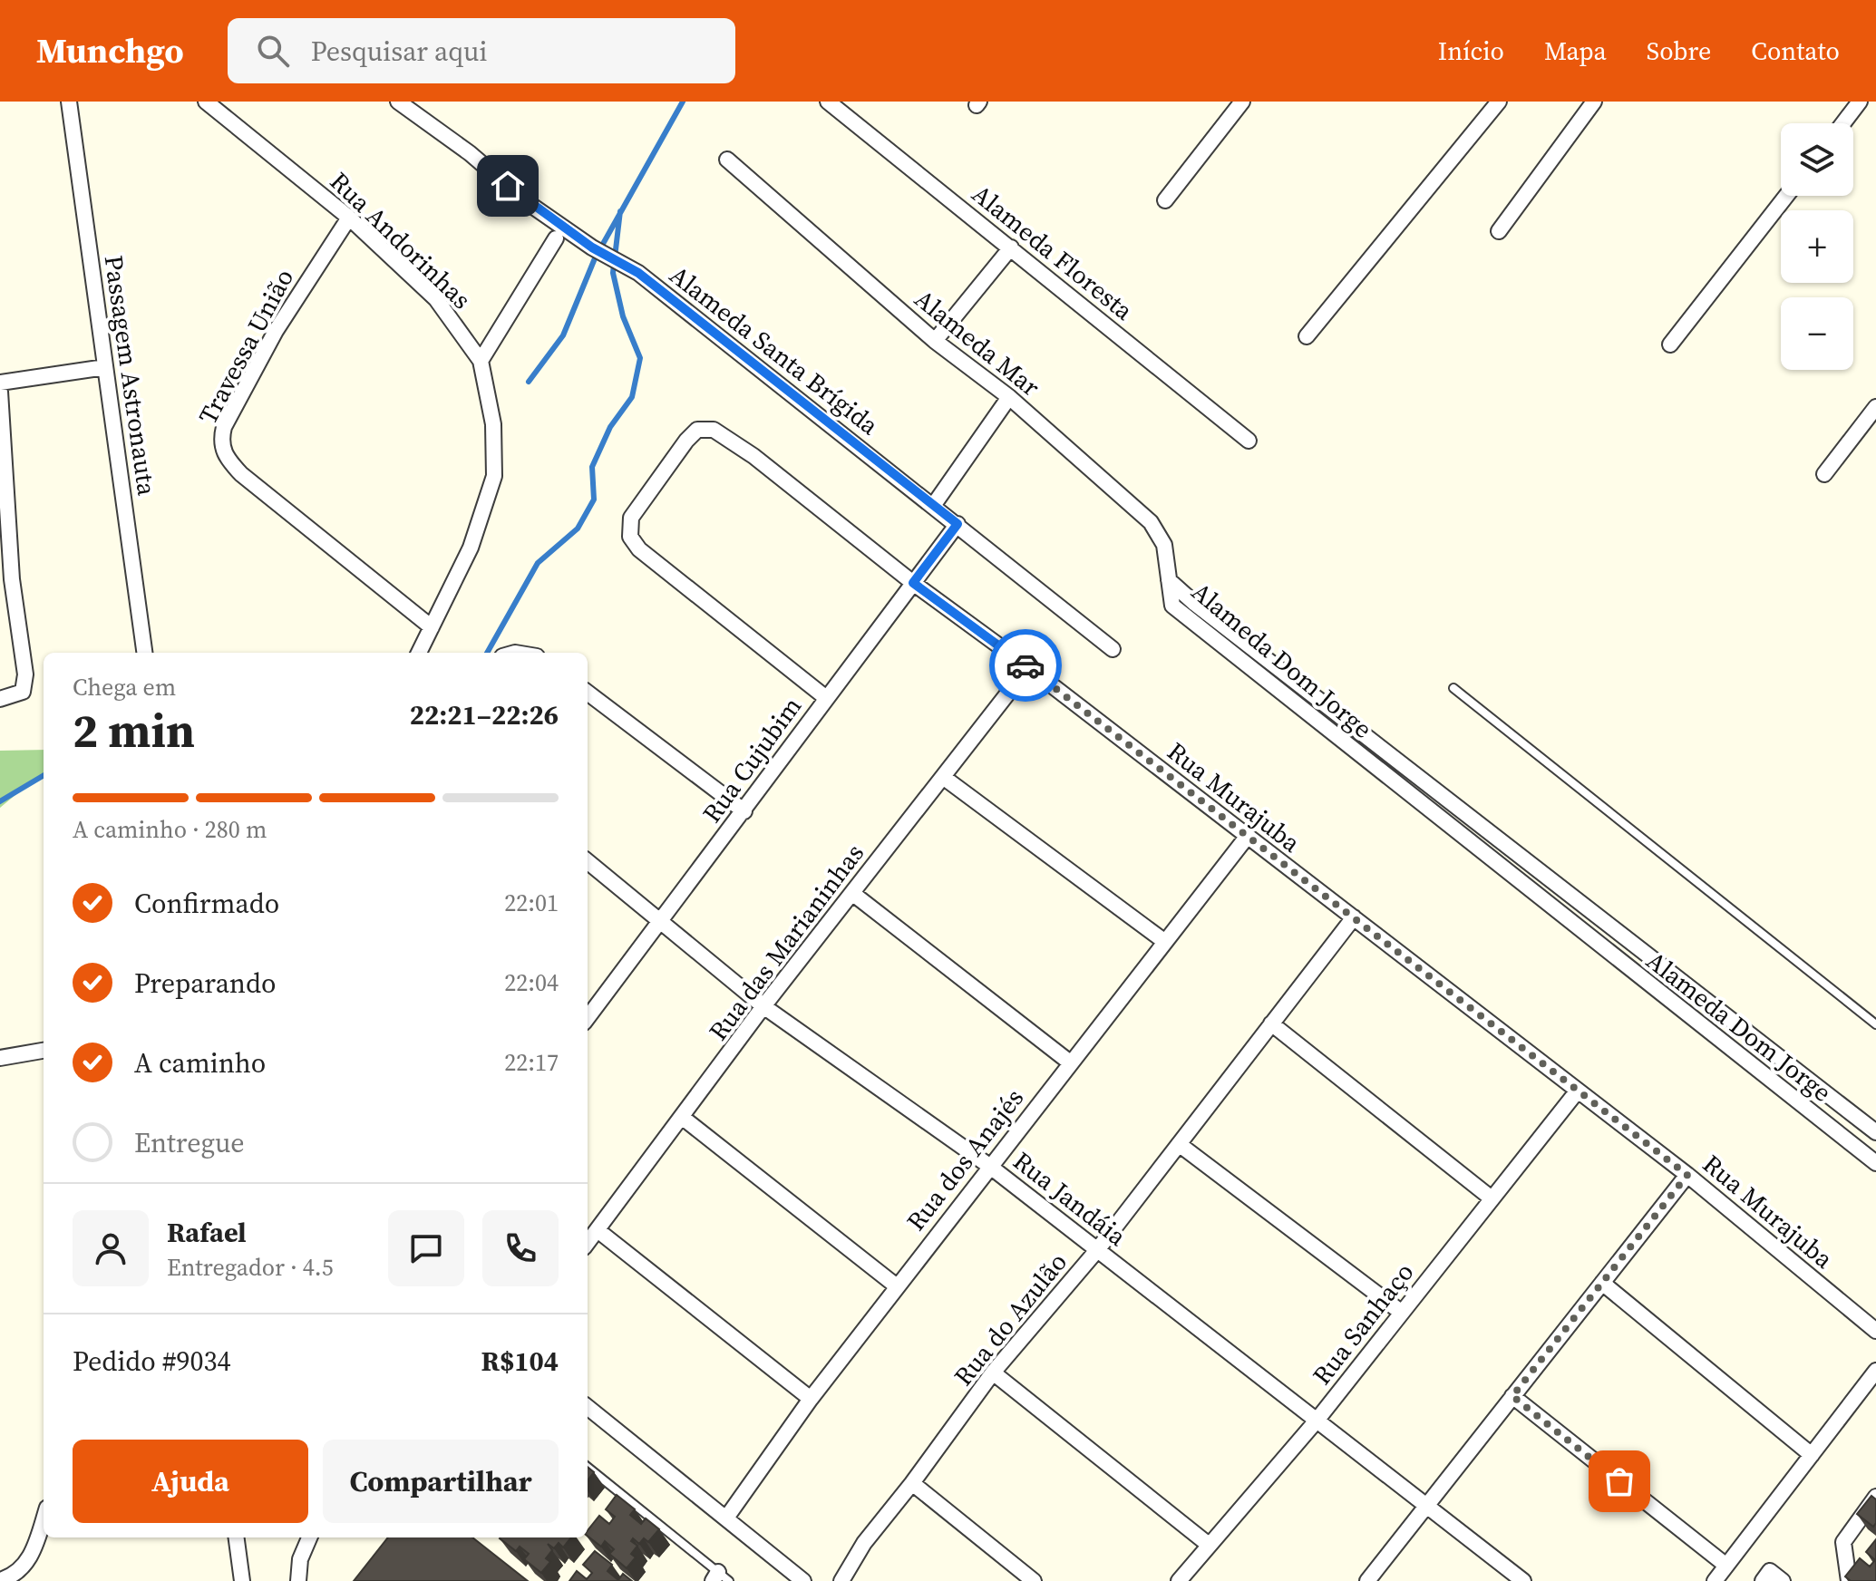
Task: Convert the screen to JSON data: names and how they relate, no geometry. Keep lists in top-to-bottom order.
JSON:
{
  "streets": {
    "street": [
      "Rua Andorinhas",
      "Alameda Floresta",
      "Alameda Mar",
      "Travessa União",
      "Alameda Santa Brígida",
      "Passagem Astronauta",
      "Alameda Dom Jorge",
      "Rua Cujubim",
      "Rua Murajuba",
      "Rua das Marianinhas",
      "Rua dos Anajés",
      "Rua Jandáia",
      "Rua do Azulão",
      "Rua Sanhaço"
    ]
  },
  "crossings": [
    ["Rua Andorinhas", "Travessa União"],
    ["Alameda Mar", "Alameda Dom Jorge"],
    ["Alameda Santa Brígida", "Rua Cujubim"],
    ["Rua Cujubim", "Rua Murajuba"],
    ["Rua Cujubim", "Rua Jandáia"],
    ["Rua Murajuba", "Rua das Marianinhas"],
    ["Rua Murajuba", "Rua dos Anajés"],
    ["Rua Murajuba", "Rua do Azulão"],
    ["Rua Murajuba", "Rua Sanhaço"],
    ["Rua das Marianinhas", "Rua Jandáia"],
    ["Rua dos Anajés", "Rua Jandáia"],
    ["Rua Jandáia", "Rua do Azulão"],
    ["Rua Jandáia", "Rua Sanhaço"]
  ],
  "page": {
    "header": "Munchgo",
    "search": "Pesquisar aqui",
    "nav": [
      "Início",
      "Mapa",
      "Sobre",
      "Contato"
    ],
    "map_buttons": ["+", "−"],
    "heading": ["2 min", "Chega em", "22:21–22:26"],
    "panel": [
      "Rafael",
      "Entregador · 4.5",
      "Pedido #9034",
      "R$104"
    ],
    "bar": "A caminho · 280 m",
    "list": [
      ["Confirmado", "22:01"],
      ["Preparando", "22:04"],
      ["A caminho", "22:17"],
      "Entregue"
    ],
    "buttons": ["Ajuda", "Compartilhar"]
  }
}
